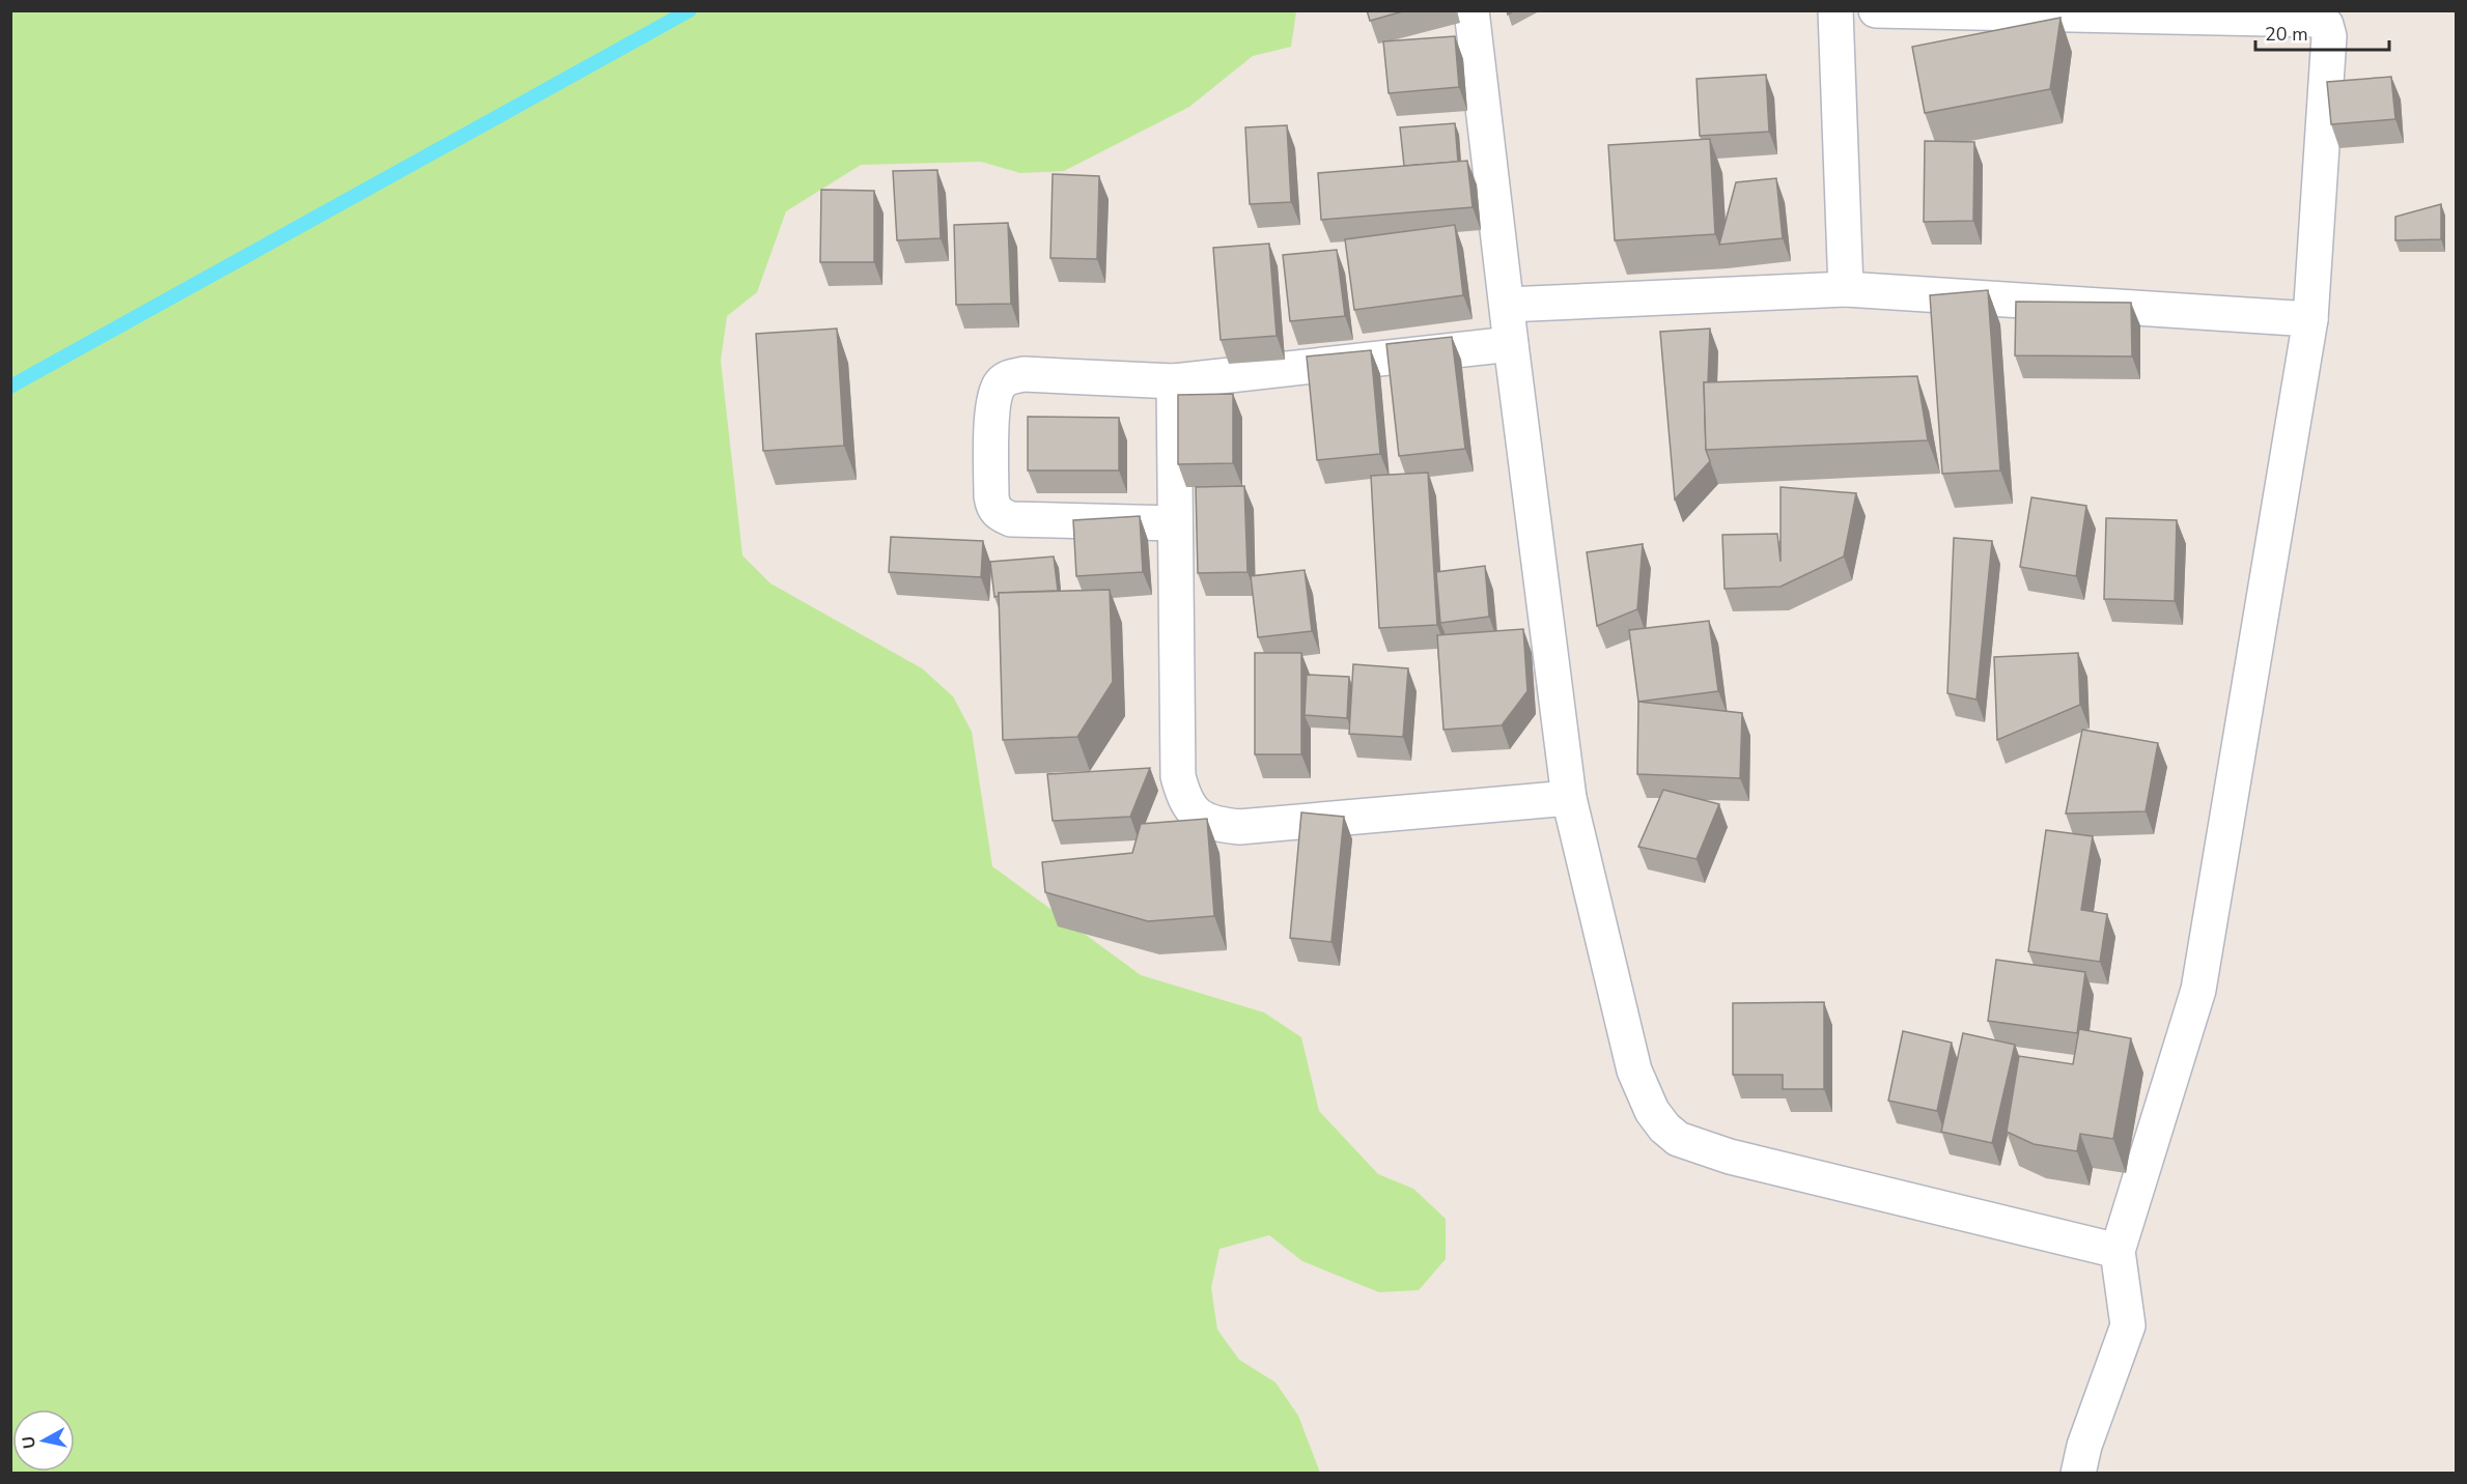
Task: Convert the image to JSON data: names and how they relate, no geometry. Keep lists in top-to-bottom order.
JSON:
{
  "scale_bar": "20 m",
  "north": "left"
}
